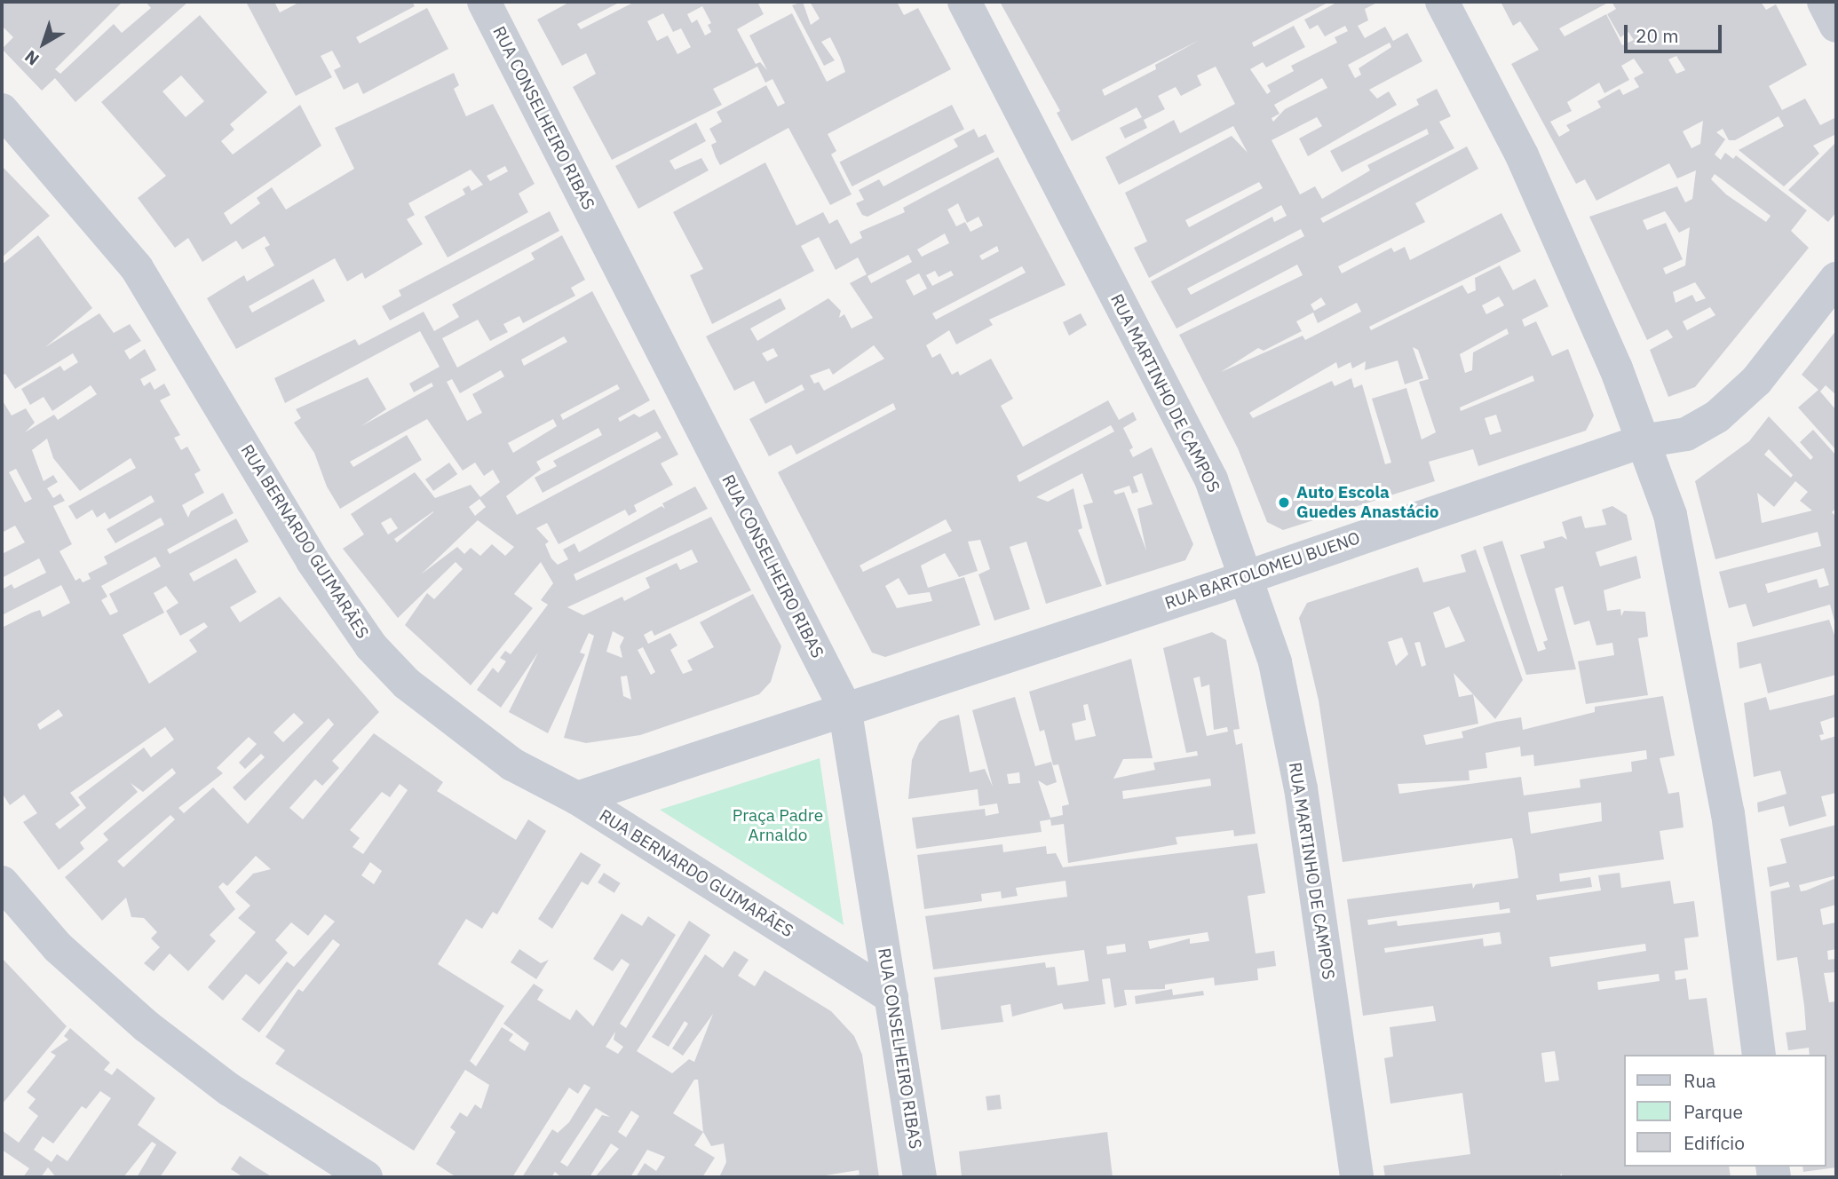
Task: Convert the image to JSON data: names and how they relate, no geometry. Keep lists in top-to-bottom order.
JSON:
{
  "streets": {
    "street": [
      "RUA CONSELHEIRO RIBAS",
      "RUA MARTINHO DE CAMPOS",
      "RUA BERNARDO GUIMARÃES",
      "RUA BARTOLOMEU BUENO"
    ]
  },
  "crossings": [
    ["RUA CONSELHEIRO RIBAS", "RUA BERNARDO GUIMARÃES"],
    ["RUA CONSELHEIRO RIBAS", "RUA BARTOLOMEU BUENO"],
    ["RUA MARTINHO DE CAMPOS", "RUA BARTOLOMEU BUENO"]
  ],
  "parks": ["Praça Padre Arnaldo"],
  "places": ["Auto Escola Guedes Anastácio"],
  "legend": ["Rua", "Parque", "Edifício"],
  "scale_bar": "20 m",
  "north": "bottom left"
}
